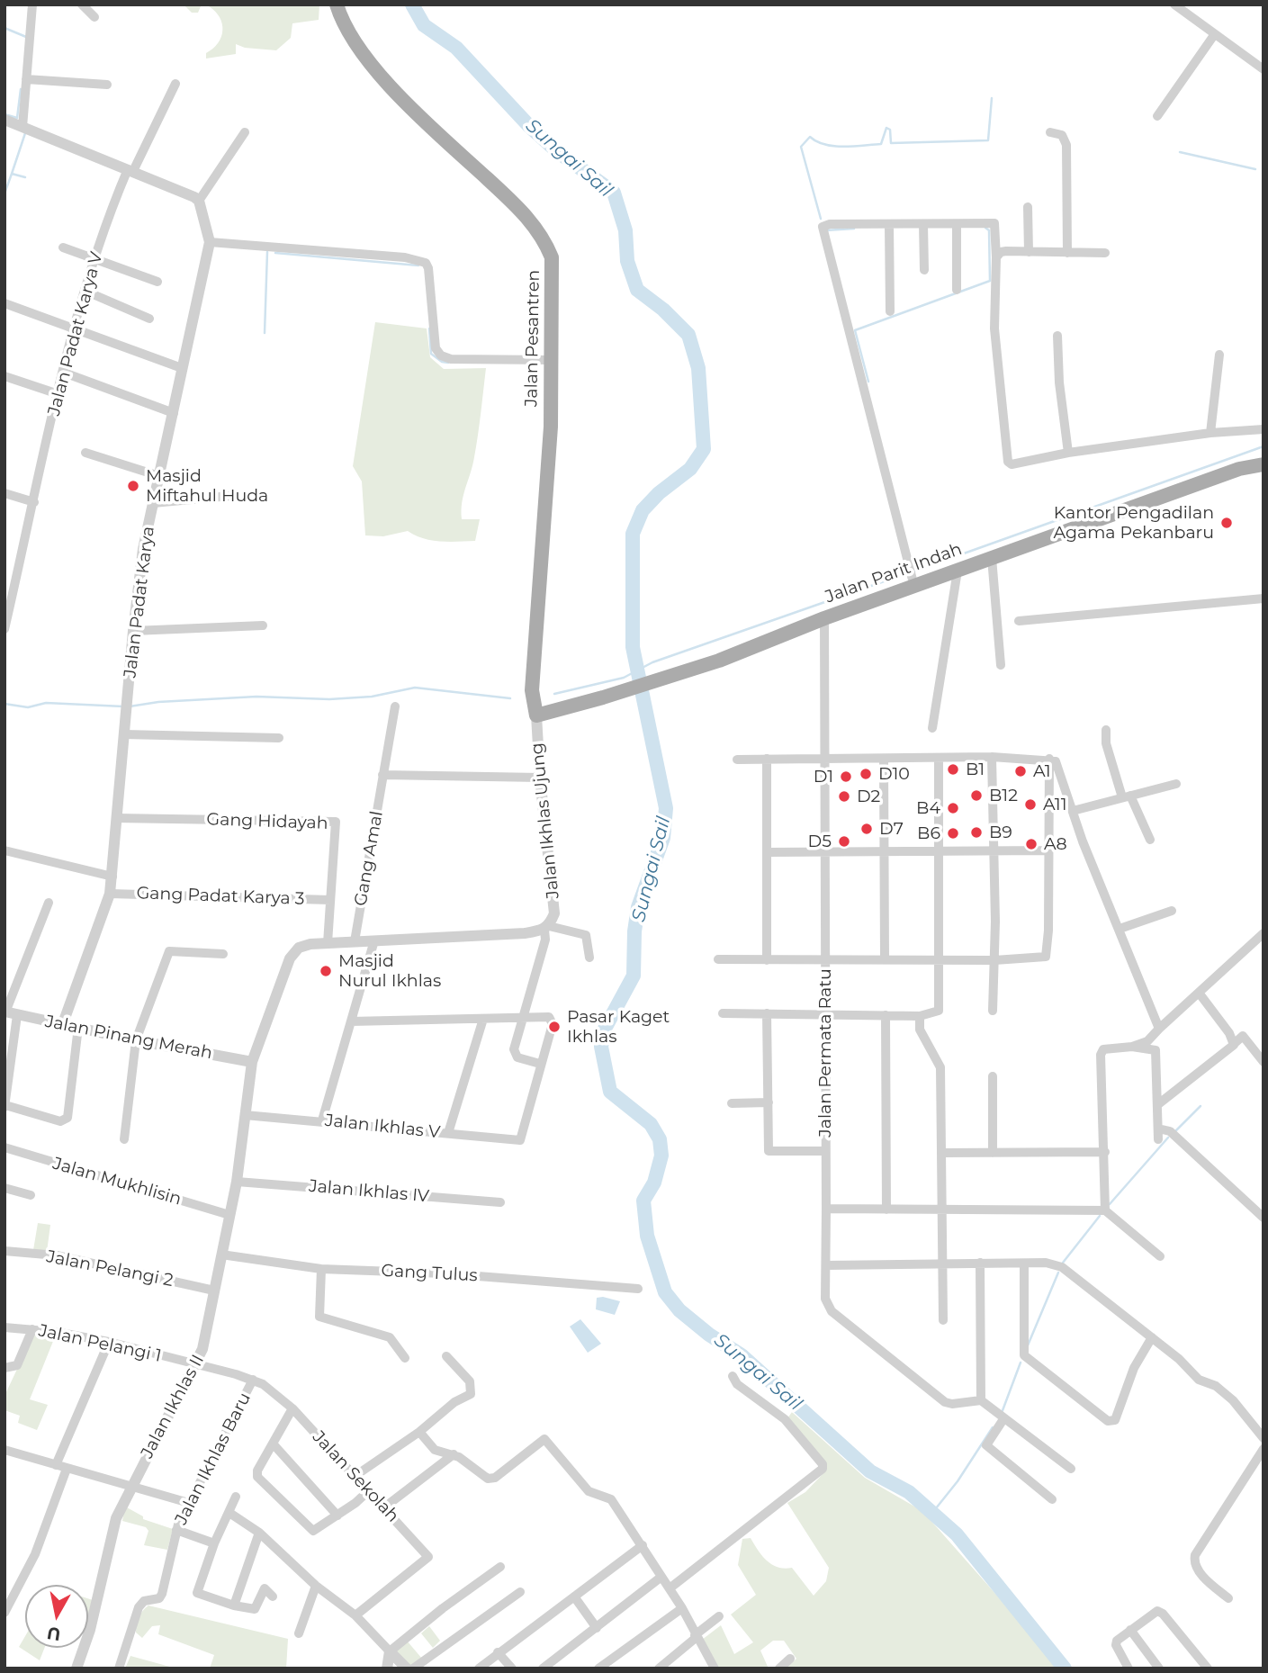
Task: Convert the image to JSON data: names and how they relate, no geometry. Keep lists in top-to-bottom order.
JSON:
{
  "streets": {
    "main road": ["Jalan Pesantren", "Jalan Parit Indah"],
    "street": [
      "Jalan Padat Karya V",
      "Jalan Padat Karya",
      "Jalan Ikhlas Ujung",
      "Gang Hidayah",
      "Gang Amal",
      "Gang Padat Karya 3",
      "Jalan Pinang Merah",
      "Jalan Permata Ratu",
      "Jalan Ikhlas V",
      "Jalan Mukhlisin",
      "Jalan Ikhlas IV",
      "Jalan Pelangi 2",
      "Gang Tulus",
      "Jalan Pelangi 1",
      "Jalan Ikhlas II",
      "Jalan Ikhlas Baru",
      "Jalan Sekolah"
    ]
  },
  "crossings": [
    ["Jalan Pesantren", "Jalan Parit Indah"],
    ["Jalan Pesantren", "Jalan Ikhlas Ujung"],
    ["Jalan Parit Indah", "Jalan Ikhlas Ujung"],
    ["Jalan Parit Indah", "Jalan Permata Ratu"],
    ["Jalan Padat Karya", "Gang Hidayah"],
    ["Jalan Padat Karya", "Gang Padat Karya 3"],
    ["Jalan Padat Karya", "Jalan Pinang Merah"],
    ["Gang Hidayah", "Gang Padat Karya 3"],
    ["Jalan Pinang Merah", "Jalan Ikhlas II"],
    ["Jalan Ikhlas V", "Jalan Ikhlas II"],
    ["Jalan Mukhlisin", "Jalan Ikhlas II"],
    ["Jalan Ikhlas IV", "Jalan Ikhlas II"],
    ["Jalan Pelangi 2", "Jalan Ikhlas II"],
    ["Gang Tulus", "Jalan Ikhlas II"],
    ["Jalan Pelangi 1", "Jalan Ikhlas II"],
    ["Jalan Pelangi 1", "Jalan Sekolah"],
    ["Jalan Ikhlas II", "Jalan Sekolah"],
    ["Jalan Ikhlas Baru", "Jalan Sekolah"]
  ],
  "water": ["Sungai Sail"],
  "places": [
    "Masjid Miftahul Huda",
    "Kantor Pengadilan Agama Pekanbaru",
    "B1",
    "A1",
    "D10",
    "D1",
    "B12",
    "D2",
    "A11",
    "B4",
    "D7",
    "B9",
    "B6",
    "D5",
    "A8",
    "Masjid Nurul Ikhlas",
    "Pasar Kaget Ikhlas"
  ],
  "north": "bottom"
}
